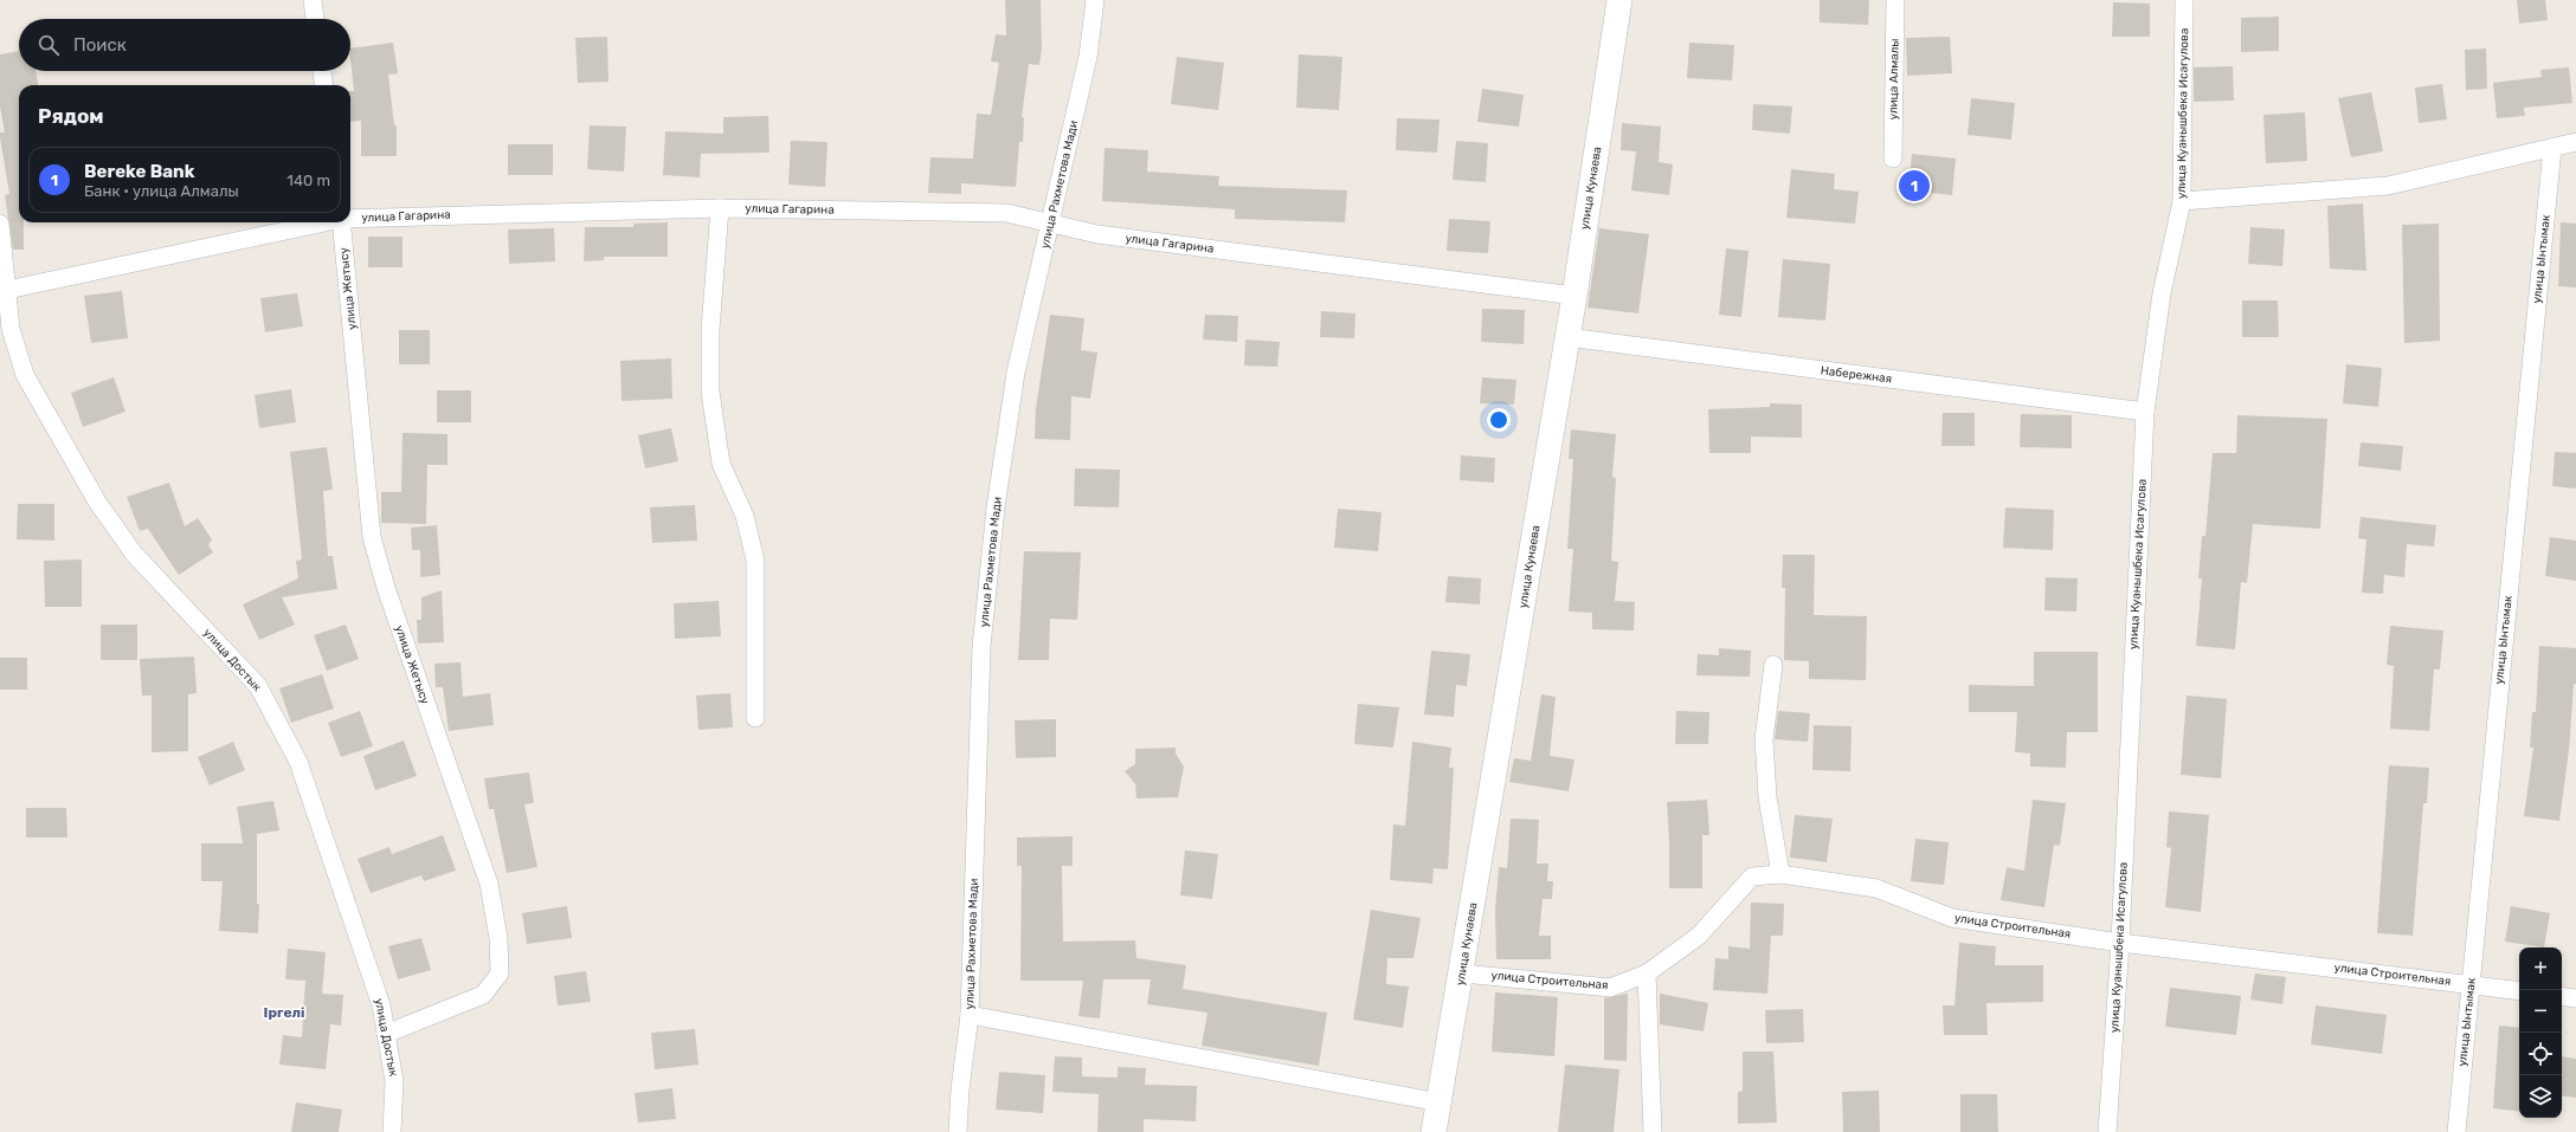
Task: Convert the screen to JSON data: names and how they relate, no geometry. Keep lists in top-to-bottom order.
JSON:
{
  "streets": {
    "main road": ["улица Кунаева"],
    "street": [
      "улица Алмалы",
      "улица Куанышбека Исагулова",
      "улица Рахметова Мади",
      "улица Гагарина",
      "улица Ынтымак",
      "улица Жетысу",
      "Набережная",
      "улица Достык",
      "улица Строительная"
    ]
  },
  "crossings": [
    ["улица Куанышбека Исагулова", "Набережная"],
    ["улица Куанышбека Исагулова", "улица Строительная"],
    ["улица Рахметова Мади", "улица Гагарина"],
    ["улица Кунаева", "улица Гагарина"],
    ["улица Кунаева", "Набережная"],
    ["улица Кунаева", "улица Строительная"],
    ["улица Гагарина", "улица Достык"],
    ["улица Ынтымак", "улица Строительная"],
    ["улица Жетысу", "улица Достык"]
  ],
  "districts": ["Іргелі"],
  "page": {
    "search": "Поиск",
    "heading": "Рядом",
    "list": [
      {
        "mark": "1",
        "name": "Bereke Bank",
        "note": "Банк · улица Алмалы",
        "value": "140 m"
      }
    ],
    "pins": "1",
    "map_buttons": ["+", "−"]
  }
}
